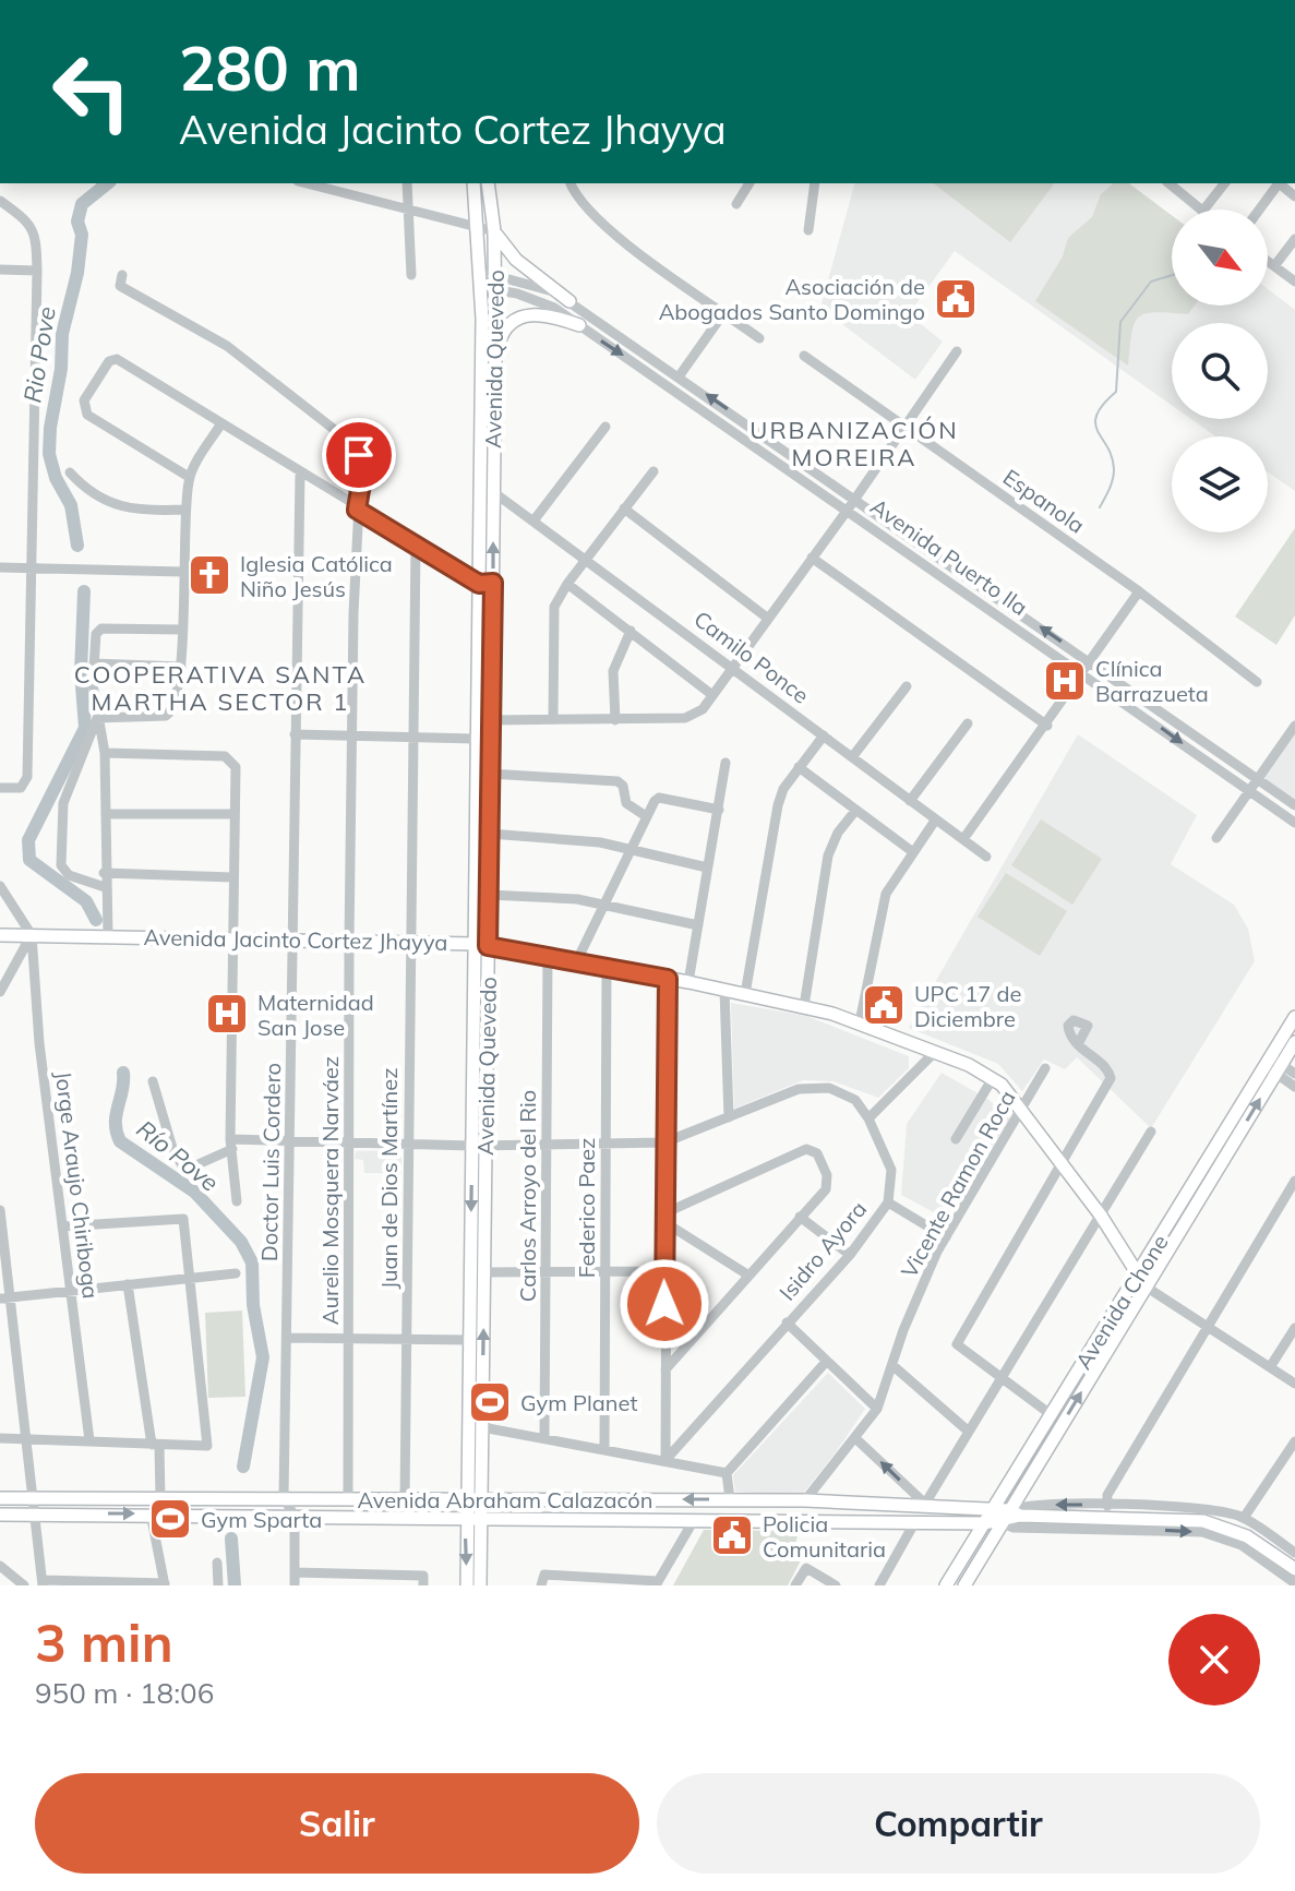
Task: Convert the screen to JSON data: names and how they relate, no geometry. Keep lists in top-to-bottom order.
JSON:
{
  "streets": {
    "main road": [
      "Avenida Quevedo",
      "Avenida Jacinto Cortez Jhayya",
      "Avenida Chone",
      "Avenida Abraham Calazacón"
    ],
    "street": [
      "Espanola",
      "Avenida Puerto Ila",
      "Camilo Ponce",
      "Doctor Luis Cordero",
      "Juan de Dios Martínez",
      "Vicente Ramon Roca",
      "Jorge Araujo Chiriboga",
      "Aurelio Mosquera Narváez",
      "Carlos Arroyo del Rio",
      "Federico Paez",
      "Isidro Ayora"
    ]
  },
  "crossings": [
    ["Avenida Quevedo", "Avenida Puerto Ila"],
    ["Avenida Quevedo", "Camilo Ponce"],
    ["Avenida Quevedo", "Avenida Jacinto Cortez Jhayya"],
    ["Avenida Quevedo", "Isidro Ayora"],
    ["Avenida Quevedo", "Avenida Abraham Calazacón"],
    ["Avenida Jacinto Cortez Jhayya", "Doctor Luis Cordero"],
    ["Avenida Jacinto Cortez Jhayya", "Juan de Dios Martínez"],
    ["Avenida Jacinto Cortez Jhayya", "Vicente Ramon Roca"],
    ["Avenida Jacinto Cortez Jhayya", "Jorge Araujo Chiriboga"],
    ["Avenida Jacinto Cortez Jhayya", "Aurelio Mosquera Narváez"],
    ["Avenida Jacinto Cortez Jhayya", "Carlos Arroyo del Rio"],
    ["Avenida Jacinto Cortez Jhayya", "Federico Paez"],
    ["Avenida Jacinto Cortez Jhayya", "Avenida Chone"],
    ["Doctor Luis Cordero", "Isidro Ayora"],
    ["Doctor Luis Cordero", "Avenida Abraham Calazacón"],
    ["Juan de Dios Martínez", "Isidro Ayora"],
    ["Juan de Dios Martínez", "Avenida Abraham Calazacón"],
    ["Vicente Ramon Roca", "Avenida Abraham Calazacón"],
    ["Aurelio Mosquera Narváez", "Isidro Ayora"],
    ["Aurelio Mosquera Narváez", "Avenida Abraham Calazacón"],
    ["Carlos Arroyo del Rio", "Isidro Ayora"],
    ["Federico Paez", "Isidro Ayora"],
    ["Avenida Chone", "Avenida Abraham Calazacón"]
  ],
  "districts": ["URBANIZACIÓN MOREIRA", "COOPERATIVA SANTA MARTHA SECTOR 1"],
  "water": ["Rio Pove", "Río Pove"],
  "places": {
    "public building": ["Asociación de Abogados Santo Domingo", "UPC 17 de Diciembre", "Policia Comunitaria"],
    "church": ["Iglesia Católica Niño Jesús"],
    "hospital": ["Clínica Barrazueta", "Maternidad San Jose"],
    "sports": ["Gym Planet", "Gym Sparta"]
  },
  "north": "bottom right",
  "page": {
    "turn": ["280 m", "Avenida Jacinto Cortez Jhayya"],
    "heading": ["3 min", "950 m · 18:06"],
    "buttons": ["Salir", "Compartir"]
  }
}
